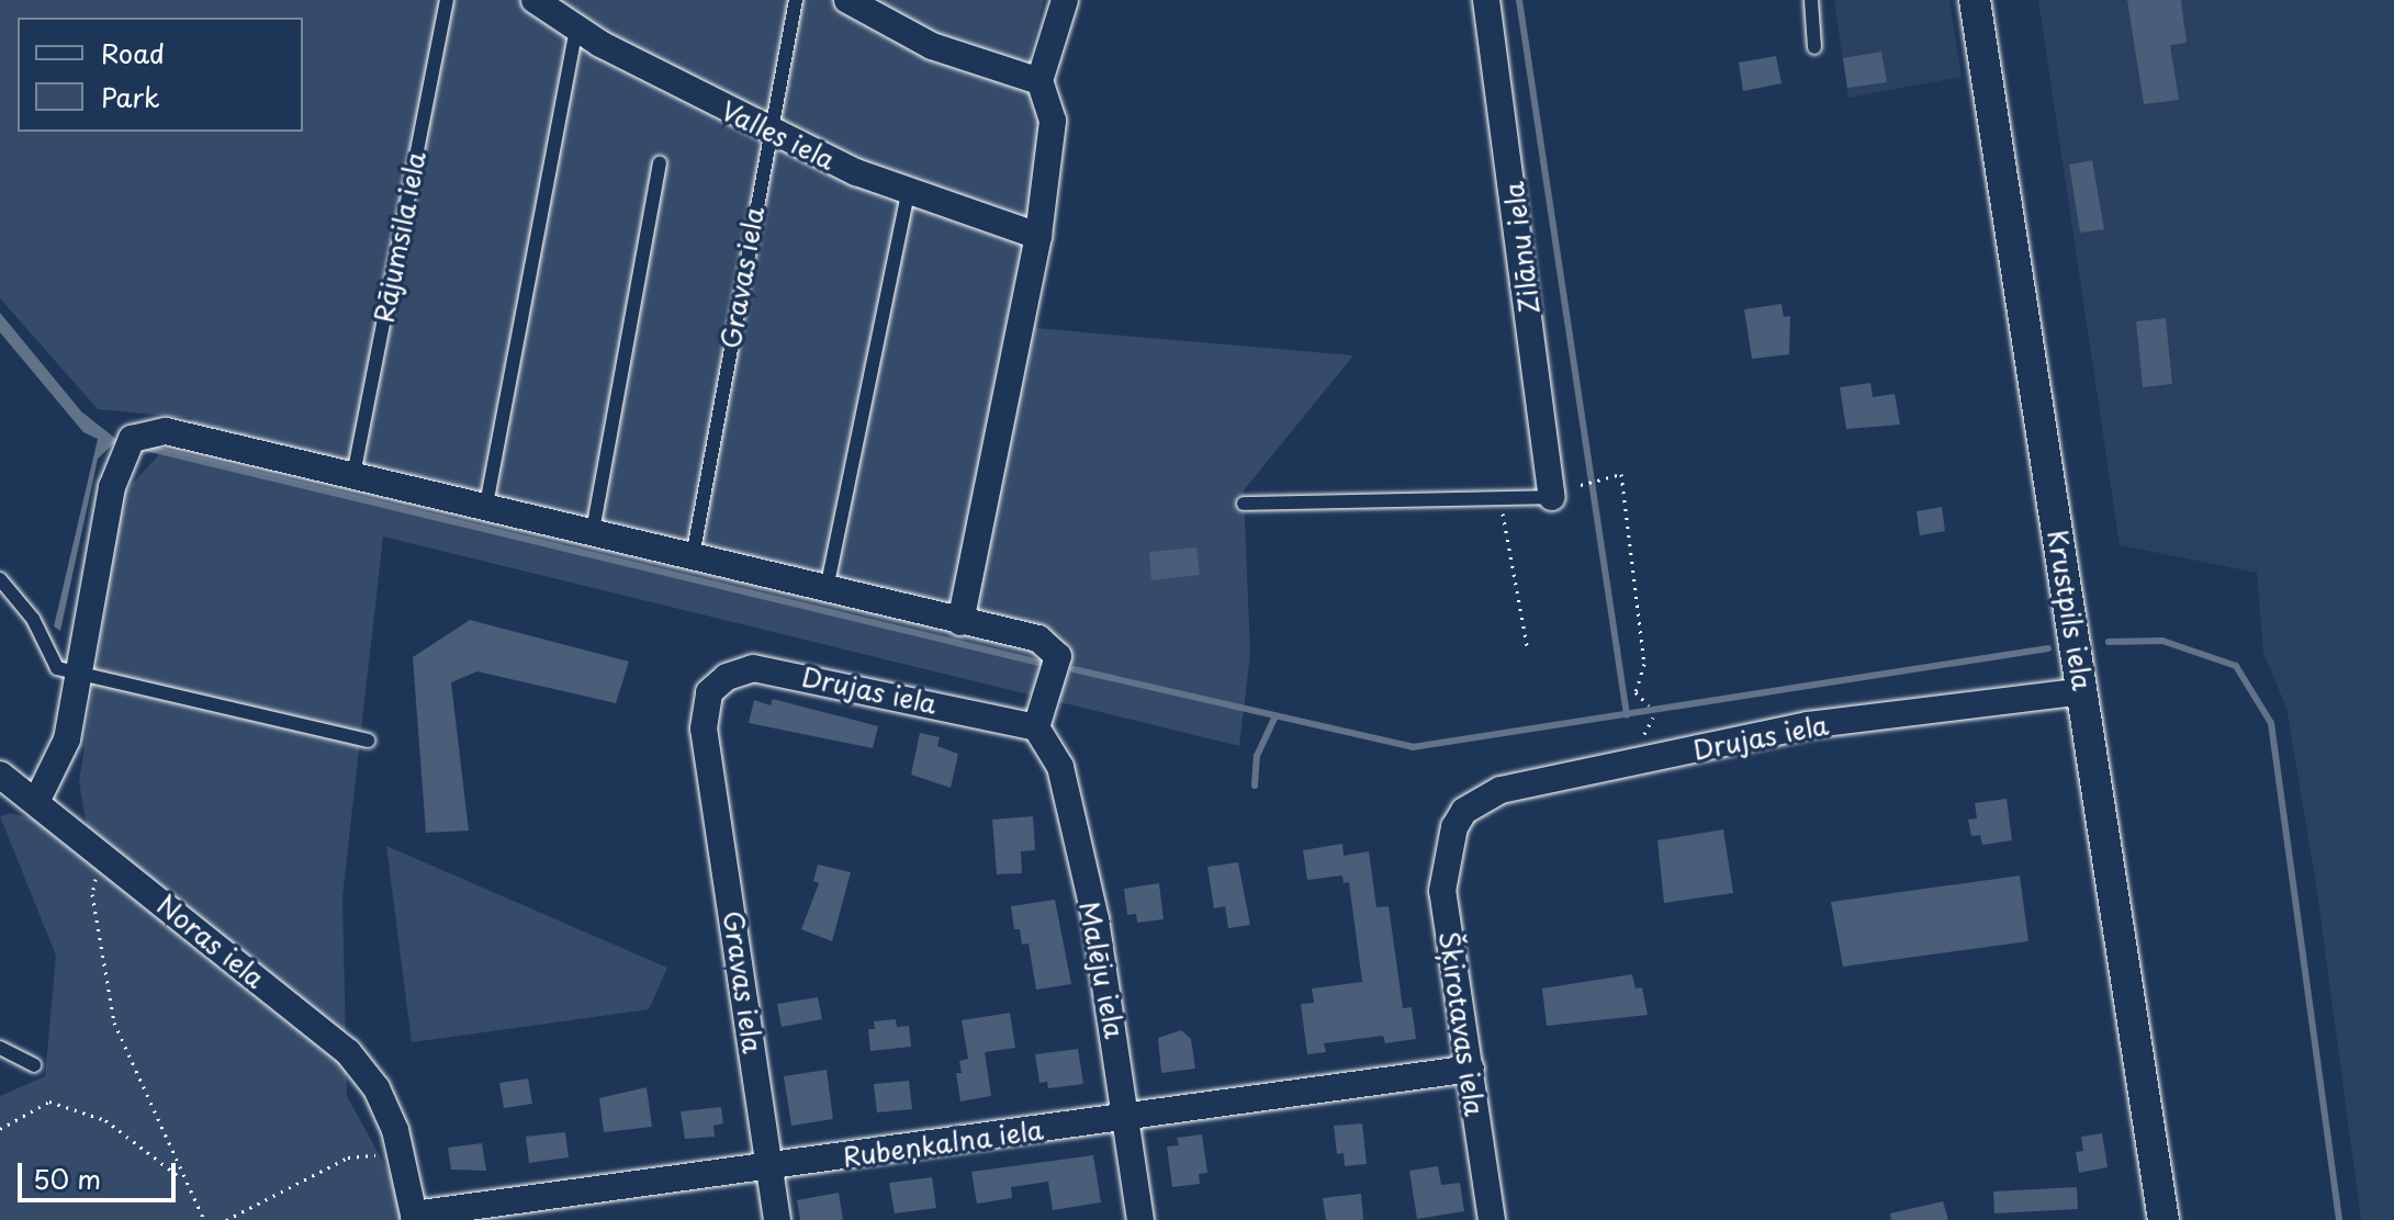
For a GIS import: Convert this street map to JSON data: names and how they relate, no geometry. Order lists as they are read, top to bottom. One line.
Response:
{"streets":{"street":["Valles iela","Zilānu iela","Gravas iela","Krustpils iela","Drujas iela","Noras iela","Malēju iela","Šķirotavas iela","Rubeņkalna iela"],"lane":["Rājumsila iela"]},"crossings":[["Valles iela","Gravas iela"],["Gravas iela","Drujas iela"],["Gravas iela","Rubeņkalna iela"],["Krustpils iela","Drujas iela"],["Drujas iela","Malēju iela"],["Drujas iela","Šķirotavas iela"],["Malēju iela","Rubeņkalna iela"],["Šķirotavas iela","Rubeņkalna iela"]],"legend":["Road","Park"],"scale_bar":"50 m"}
